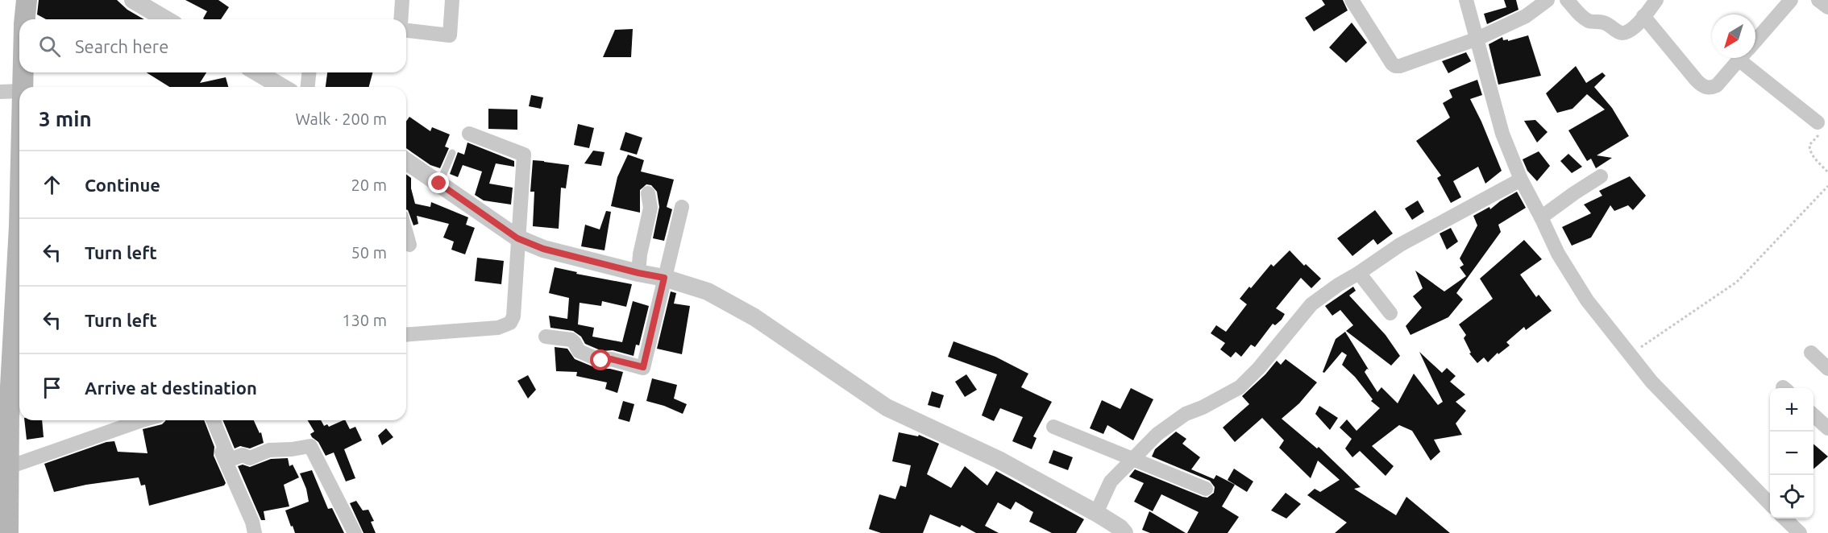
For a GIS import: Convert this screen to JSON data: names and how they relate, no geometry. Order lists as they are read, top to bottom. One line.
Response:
{"north":"bottom left","page":{"search":"Search here","heading":["3 min","Walk · 200 m"],"list":[["Continue","20 m"],["Turn left","50 m"],["Turn left","130 m"],"Arrive at destination"],"map_buttons":["+","−"]}}
